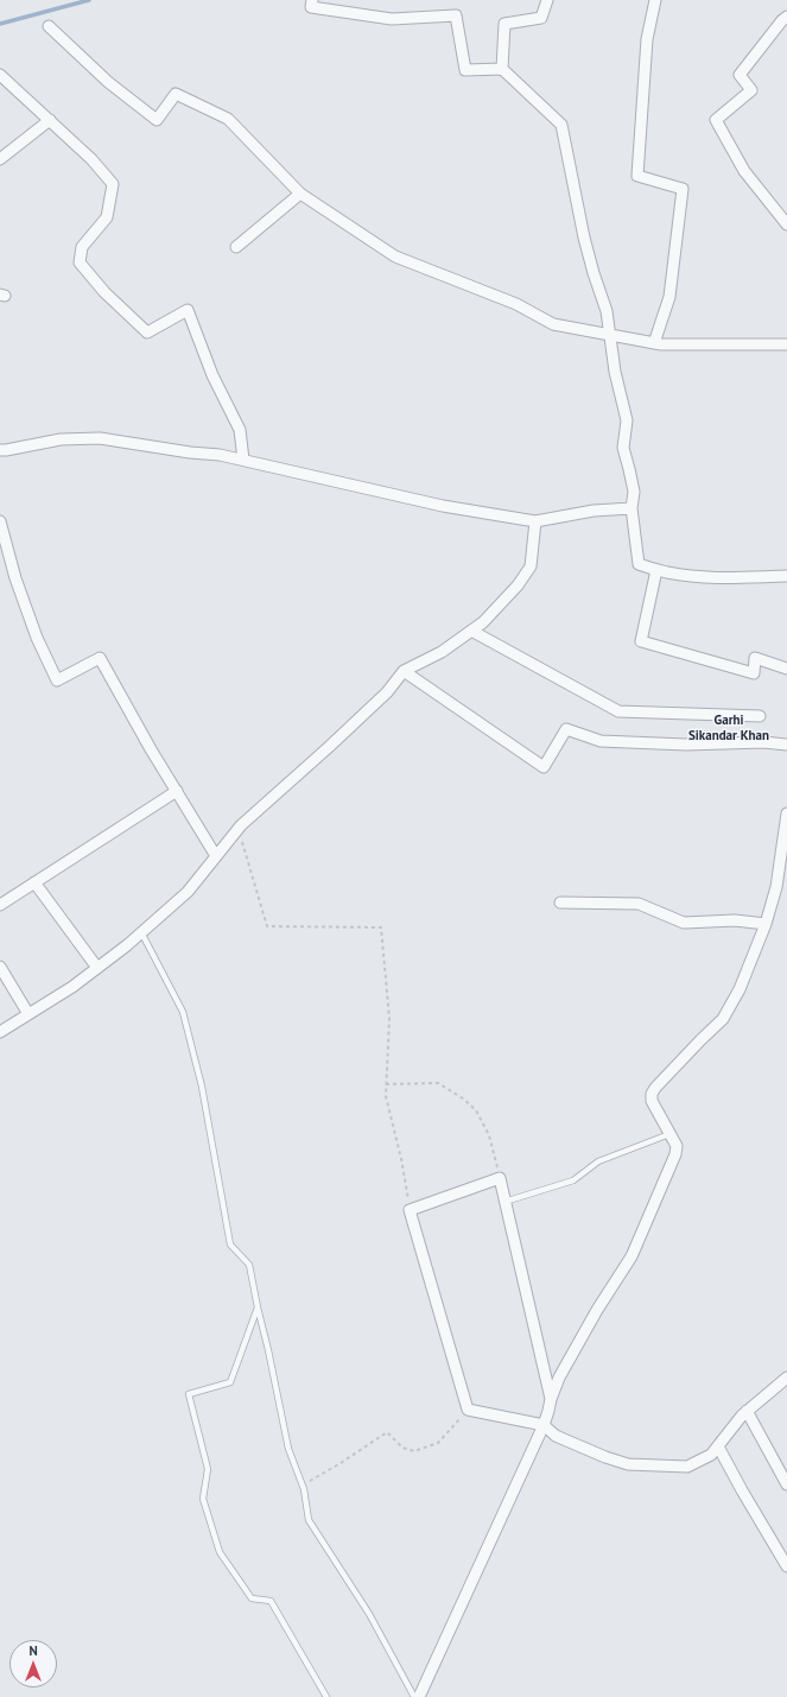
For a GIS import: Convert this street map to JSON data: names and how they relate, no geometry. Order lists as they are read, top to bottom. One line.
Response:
{"districts":["Garhi Sikandar Khan"],"north":"top"}
